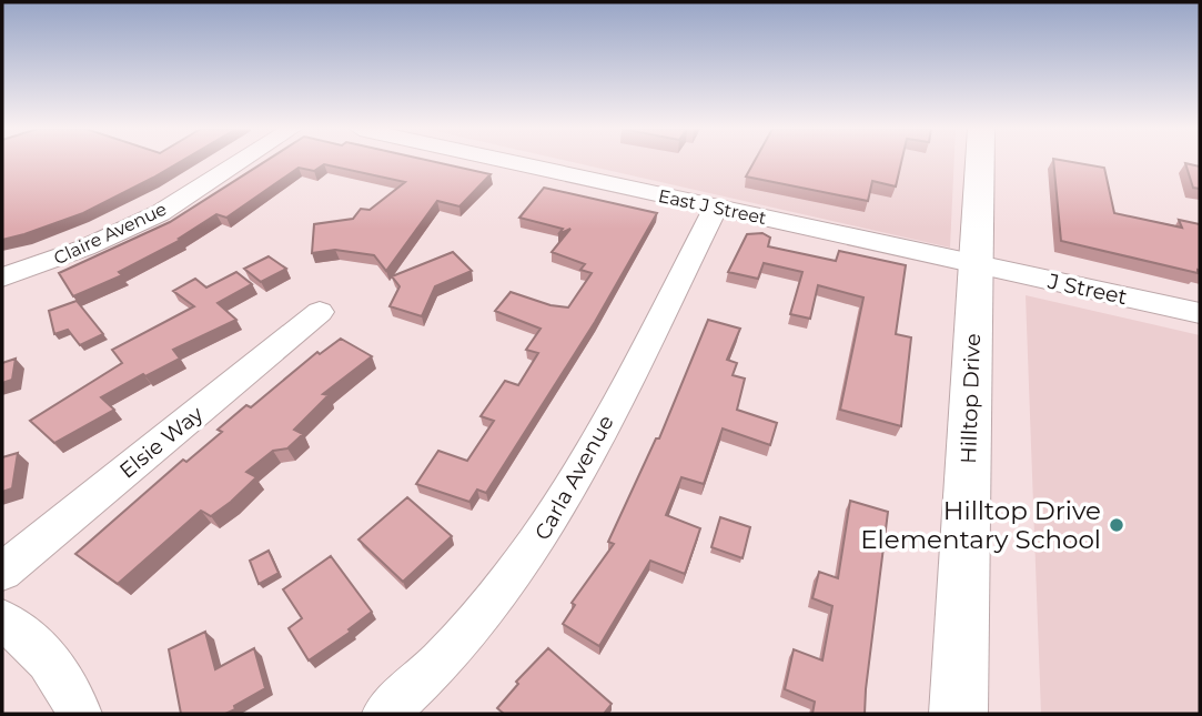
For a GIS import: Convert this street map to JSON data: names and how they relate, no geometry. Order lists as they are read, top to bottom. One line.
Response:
{"streets":{"main road":["Hilltop Drive"],"street":["East J Street","Claire Avenue","J Street","Elsie Way","Carla Avenue"]},"crossings":[["East J Street","J Street"],["East J Street","Hilltop Drive"],["East J Street","Carla Avenue"],["J Street","Hilltop Drive"]],"places":["Hilltop Drive Elementary School"]}
